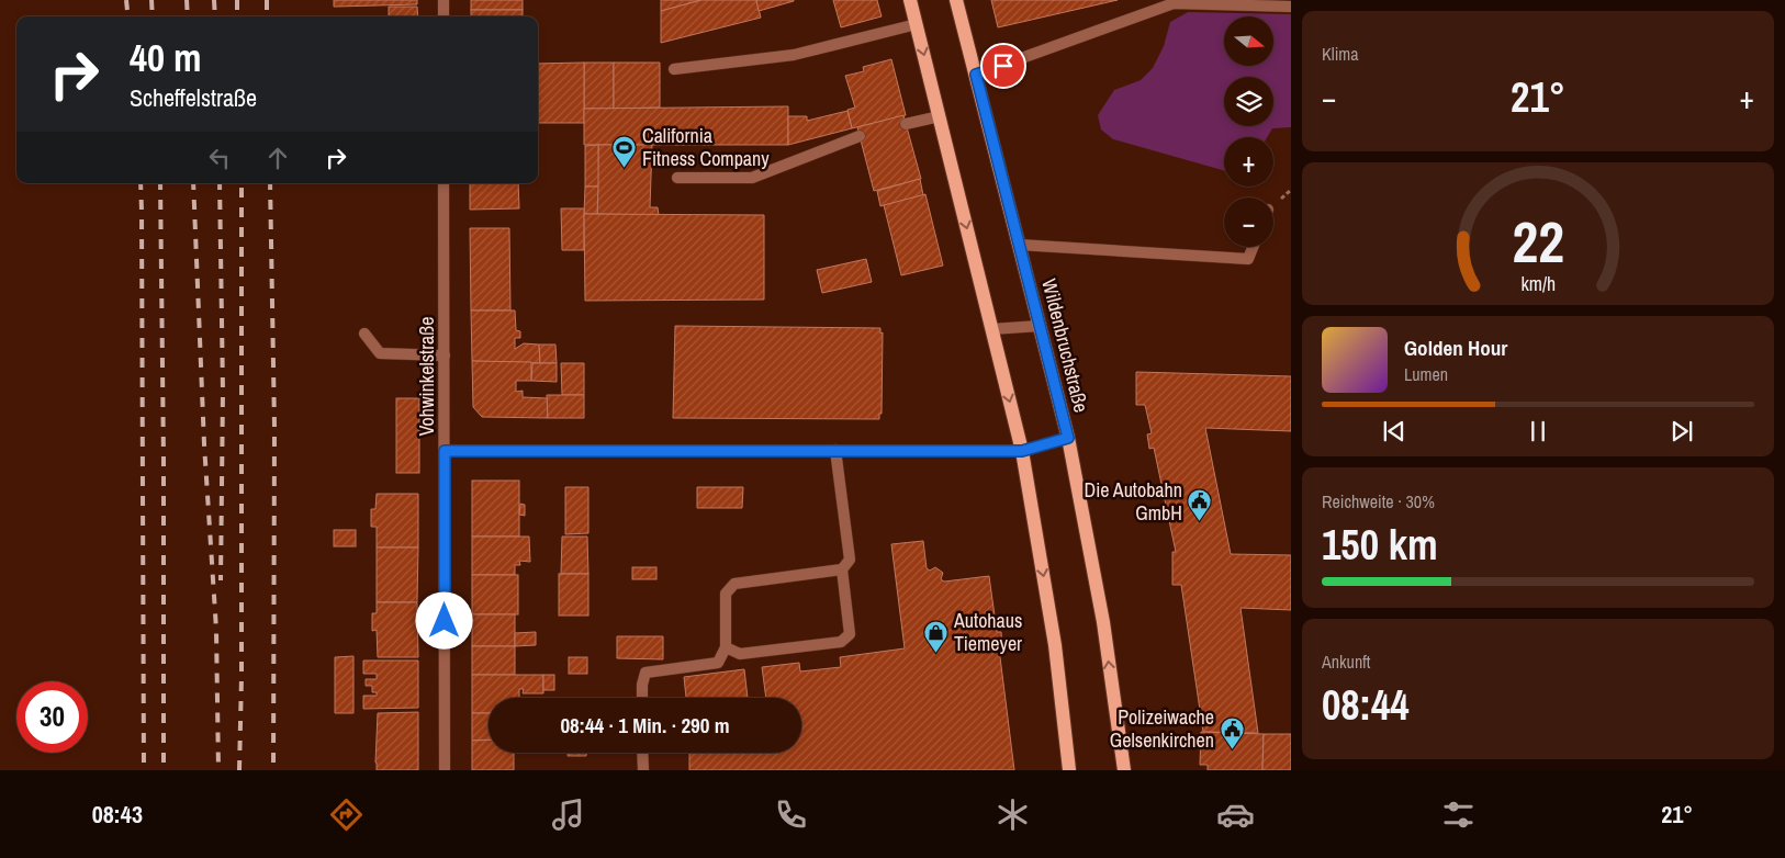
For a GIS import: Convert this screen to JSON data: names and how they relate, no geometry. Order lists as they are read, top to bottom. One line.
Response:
{"streets":{"main road":["Wildenbruchstraße"],"street":["Vohwinkelstraße"]},"places":{"sports":["California Fitness Company"],"public building":["Die Autobahn GmbH","Polizeiwache Gelsenkirchen"],"shop":["Autohaus Tiemeyer"]},"north":"right","page":{"tile":["Klima",["Reichweite · 30%","150 km"],["Ankunft","08:44"]],"map_buttons":["+","−"],"turn":["40 m","Scheffelstraße"],"heat":["−","21°","+"],"song":["Golden Hour","Lumen"],"limit":"30","trip":"08:44 · 1 Min. · 290 m","tabs":["08:43","21°"],"gauge":["22","km/h"]}}
